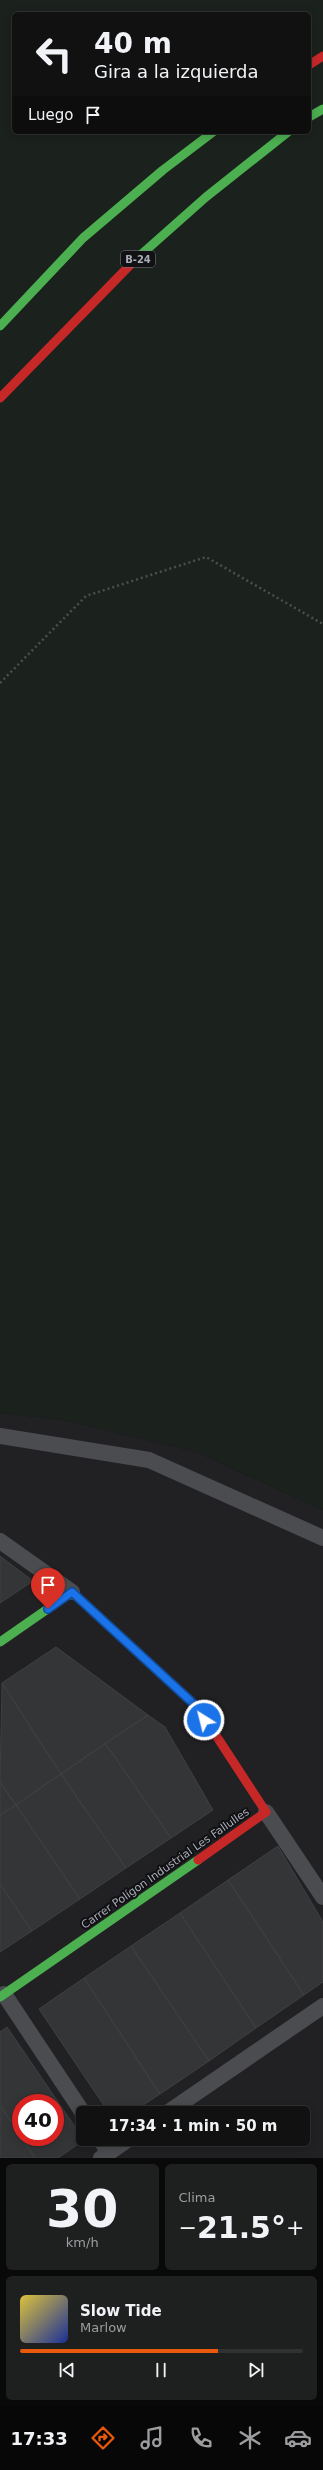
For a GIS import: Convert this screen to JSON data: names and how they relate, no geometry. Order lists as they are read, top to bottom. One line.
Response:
{"streets":{"main road":["B-24","Carrer Polígon Industrial Les Fallulles"]},"page":{"turn":["40 m","Gira a la izquierda"],"then":"Luego","limit":"40","trip":"17:34 · 1 min · 50 m","tile":[["30","km/h"],"Clima"],"heat":["−","21.5°","+"],"song":["Slow Tide","Marlow"],"tabs":"17:33"}}
